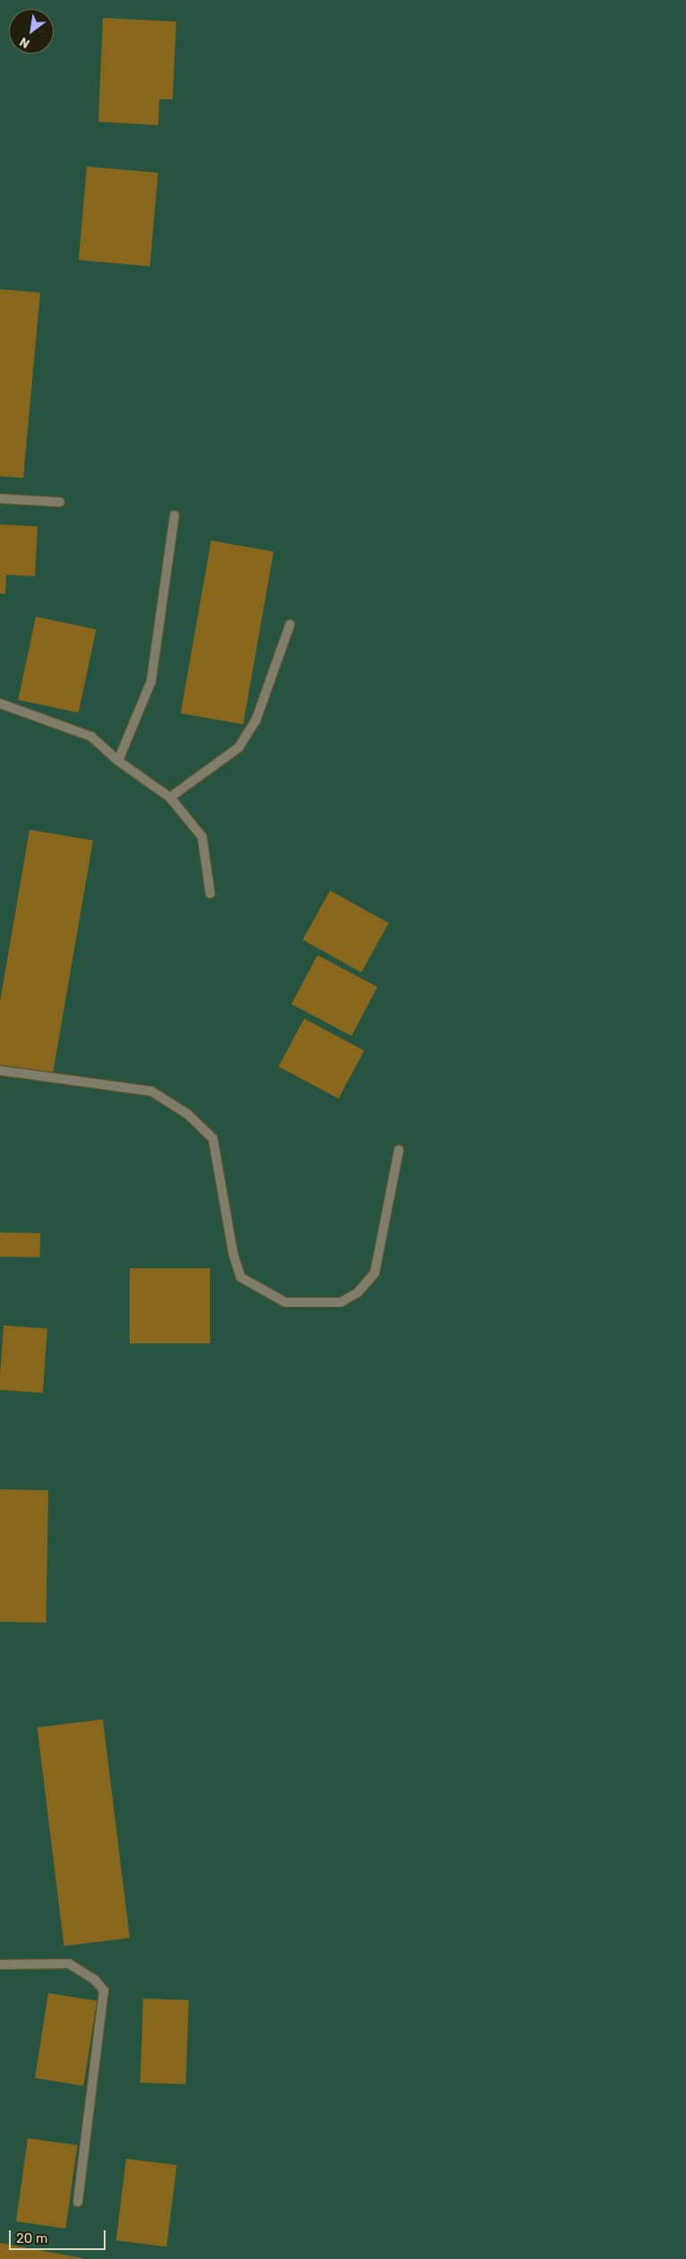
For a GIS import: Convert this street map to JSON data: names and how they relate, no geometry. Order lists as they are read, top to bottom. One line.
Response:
{"scale_bar":"20 m","north":"bottom left"}
